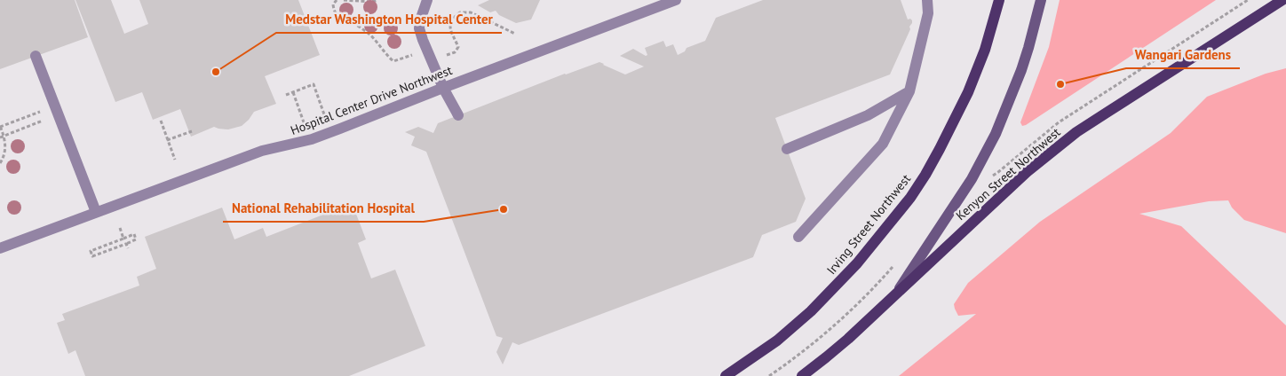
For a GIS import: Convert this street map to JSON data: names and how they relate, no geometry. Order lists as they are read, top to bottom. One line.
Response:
{"streets":{"main road":["Kenyon Street Northwest","Irving Street Northwest"],"lane":["Hospital Center Drive Northwest"]},"places":["Medstar Washington Hospital Center","Wangari Gardens","National Rehabilitation Hospital"]}
